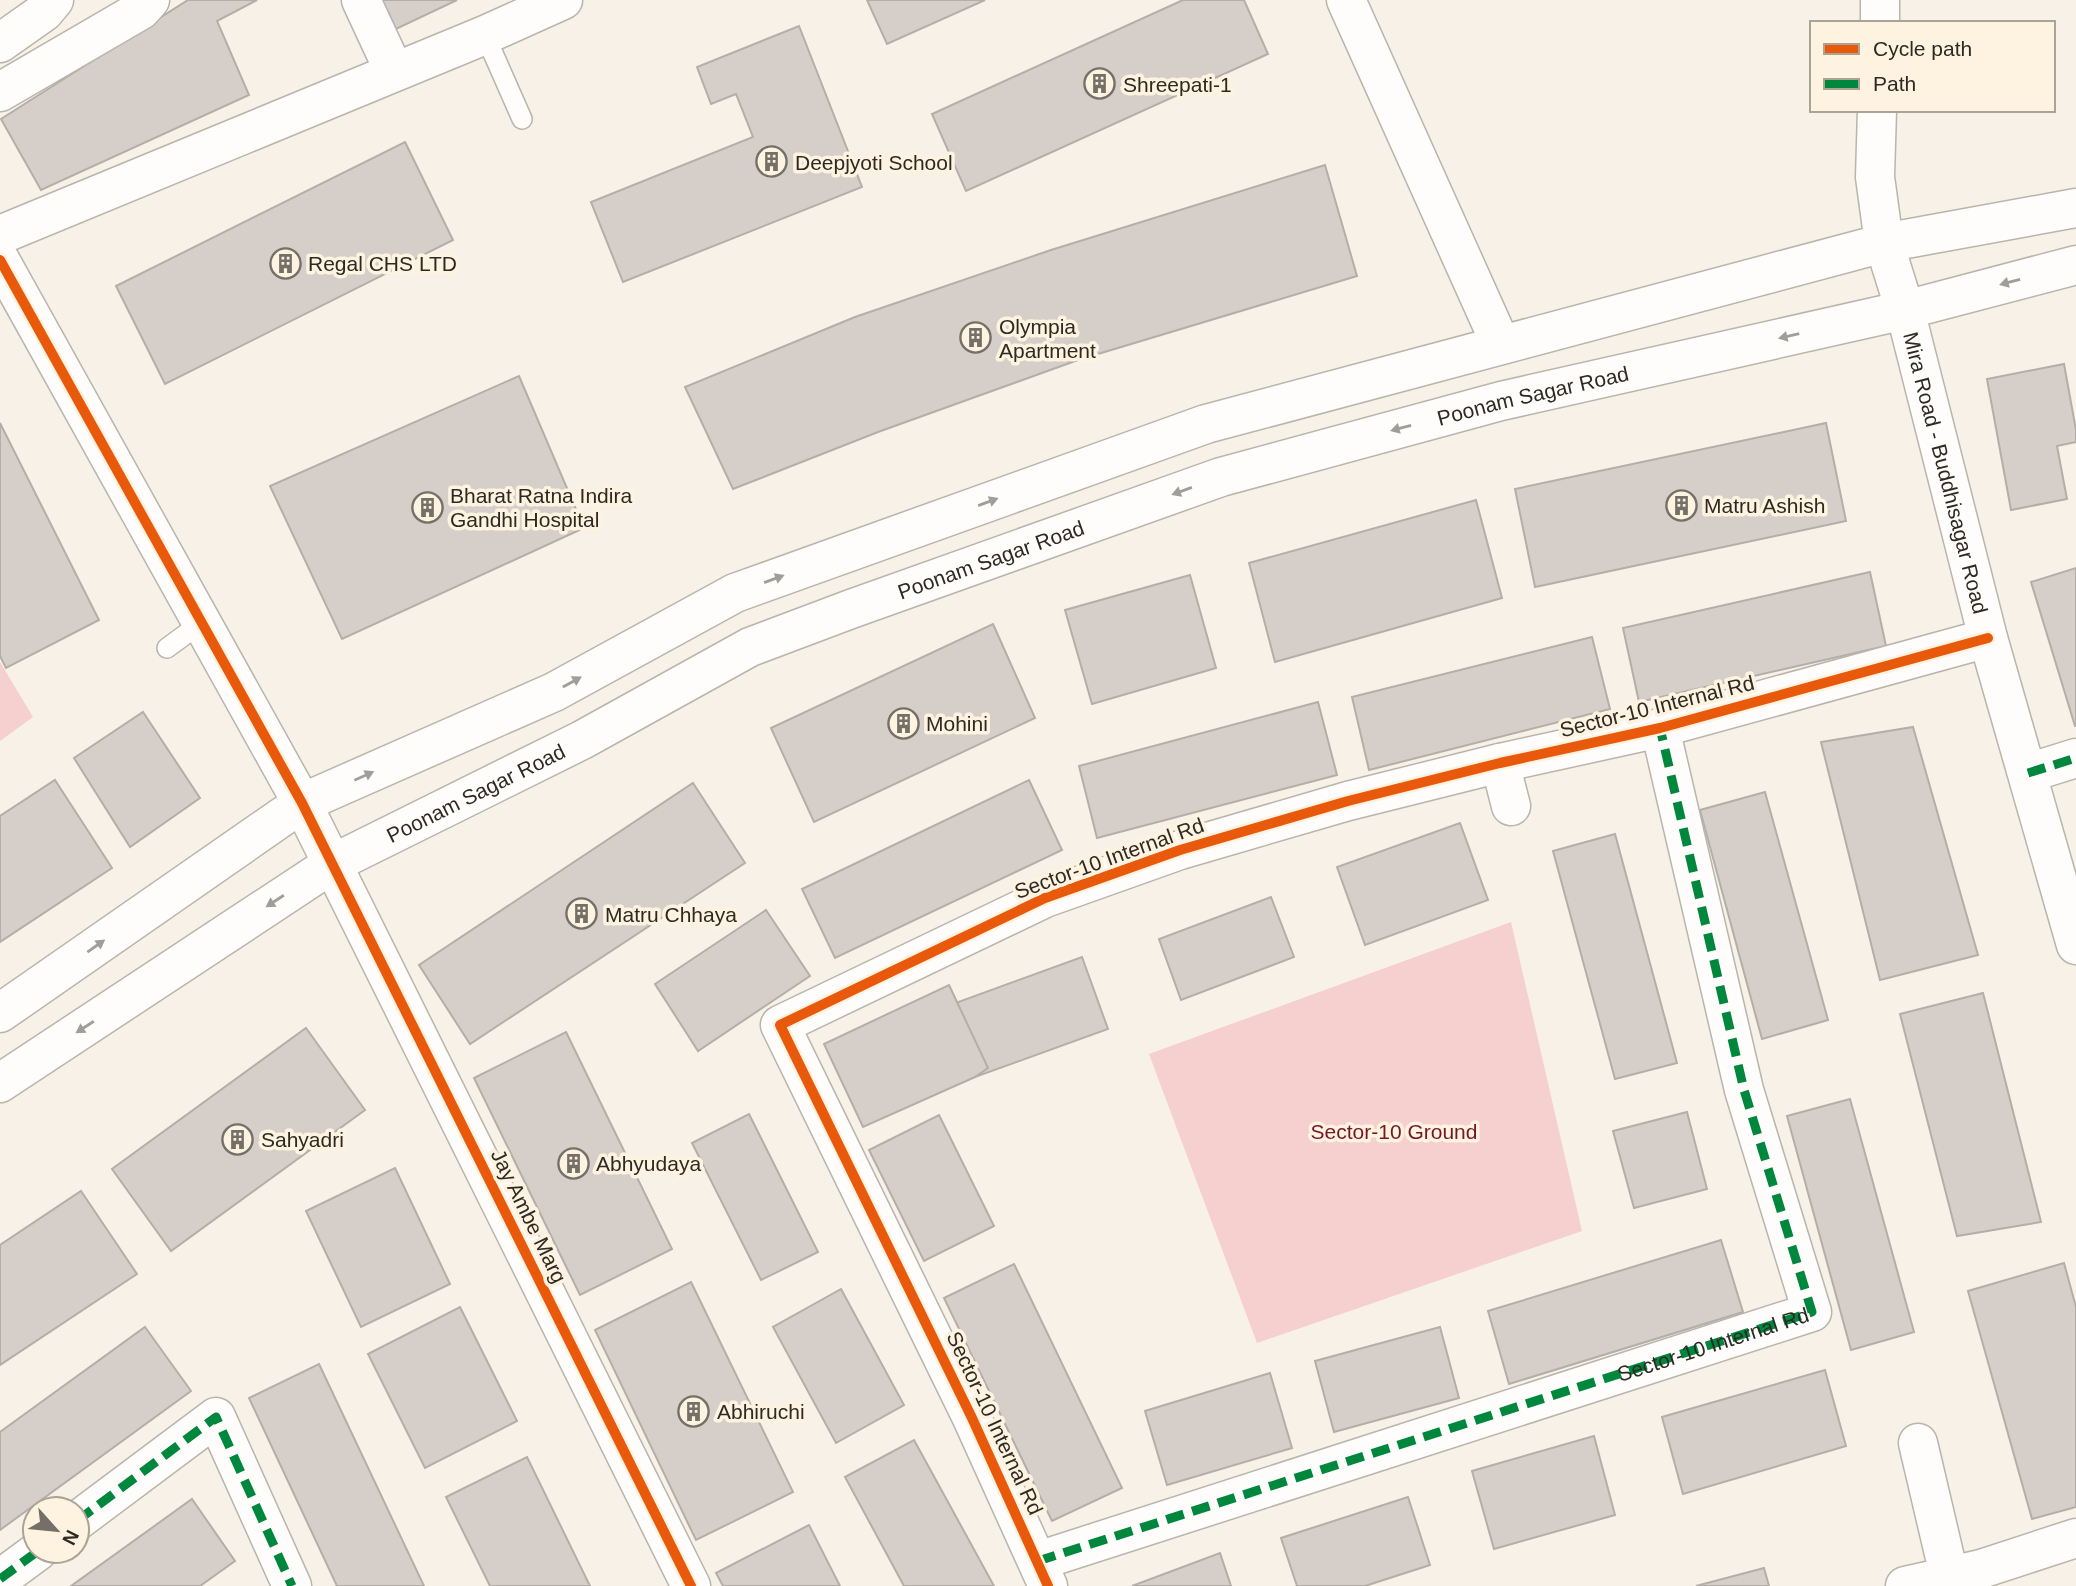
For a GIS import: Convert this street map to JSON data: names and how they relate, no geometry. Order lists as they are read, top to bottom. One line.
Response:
{"streets":{"street":["Poonam Sagar Road","Mira Road - Buddhisagar Road","Sector-10 Internal Rd","Jay Ambe Marg"]},"crossings":[["Poonam Sagar Road","Mira Road - Buddhisagar Road"],["Poonam Sagar Road","Jay Ambe Marg"],["Mira Road - Buddhisagar Road","Sector-10 Internal Rd"]],"parks":["Sector-10 Ground"],"places":{"building":["Shreepati-1","Deepjyoti School","Regal CHS LTD","Olympia Apartment","Matru Ashish","Bharat Ratna Indira Gandhi Hospital","Mohini","Matru Chhaya","Sahyadri","Abhyudaya","Abhiruchi"]},"legend":["Cycle path","Path"],"north":"bottom right"}
